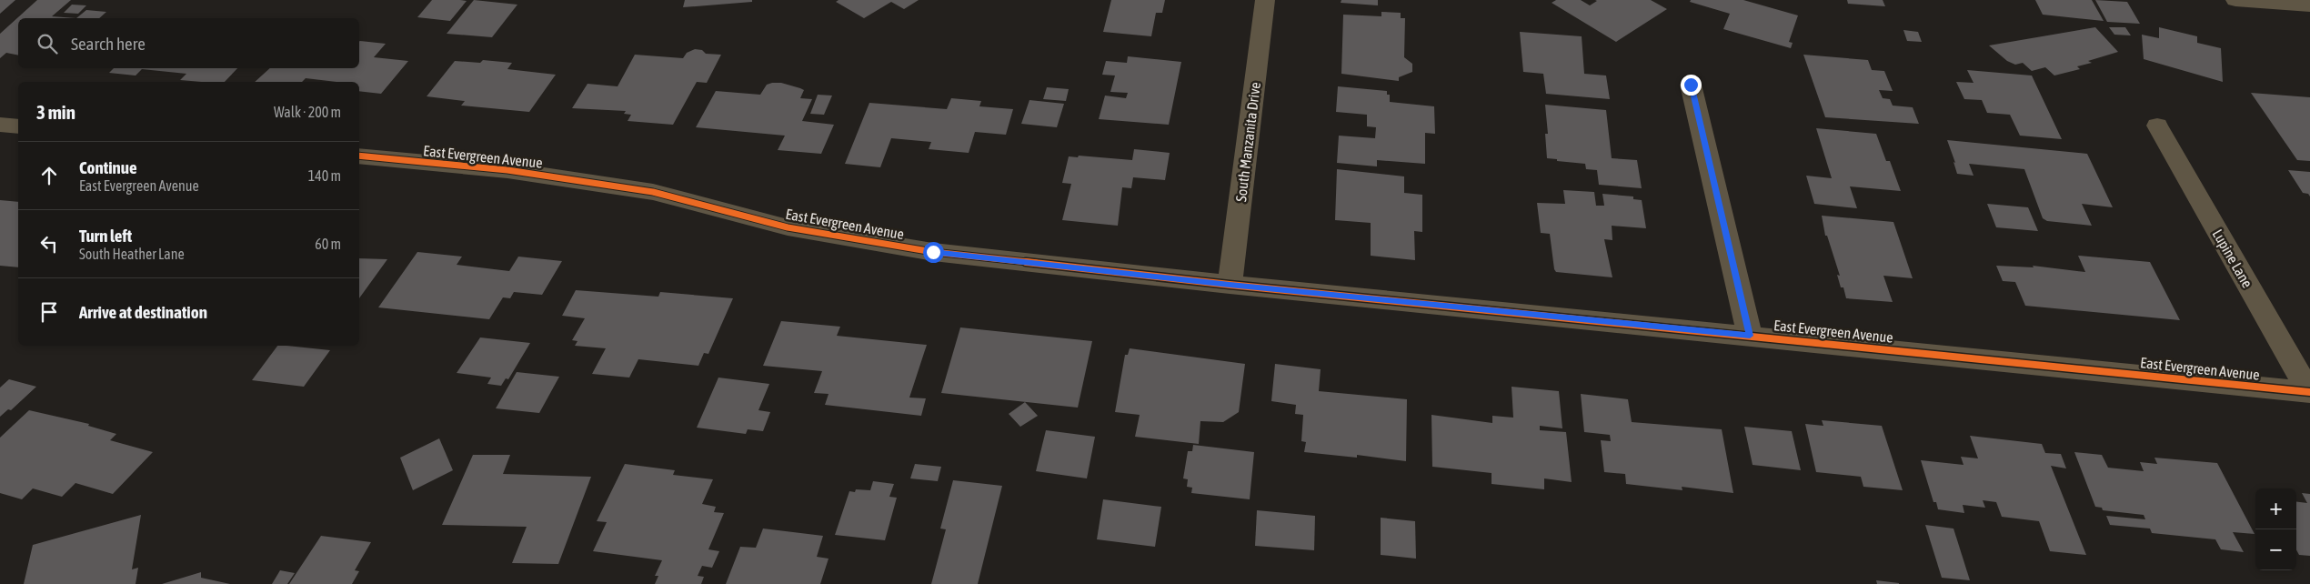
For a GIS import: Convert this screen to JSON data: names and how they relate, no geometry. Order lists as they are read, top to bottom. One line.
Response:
{"streets":{"street":["South Manzanita Drive","East Evergreen Avenue","Lupine Lane"]},"crossings":[["South Manzanita Drive","East Evergreen Avenue"],["East Evergreen Avenue","Lupine Lane"]],"page":{"search":"Search here","heading":["3 min","Walk · 200 m"],"list":[["Continue","East Evergreen Avenue","140 m"],["Turn left","South Heather Lane","60 m"],"Arrive at destination"],"map_buttons":["+","−"]}}
